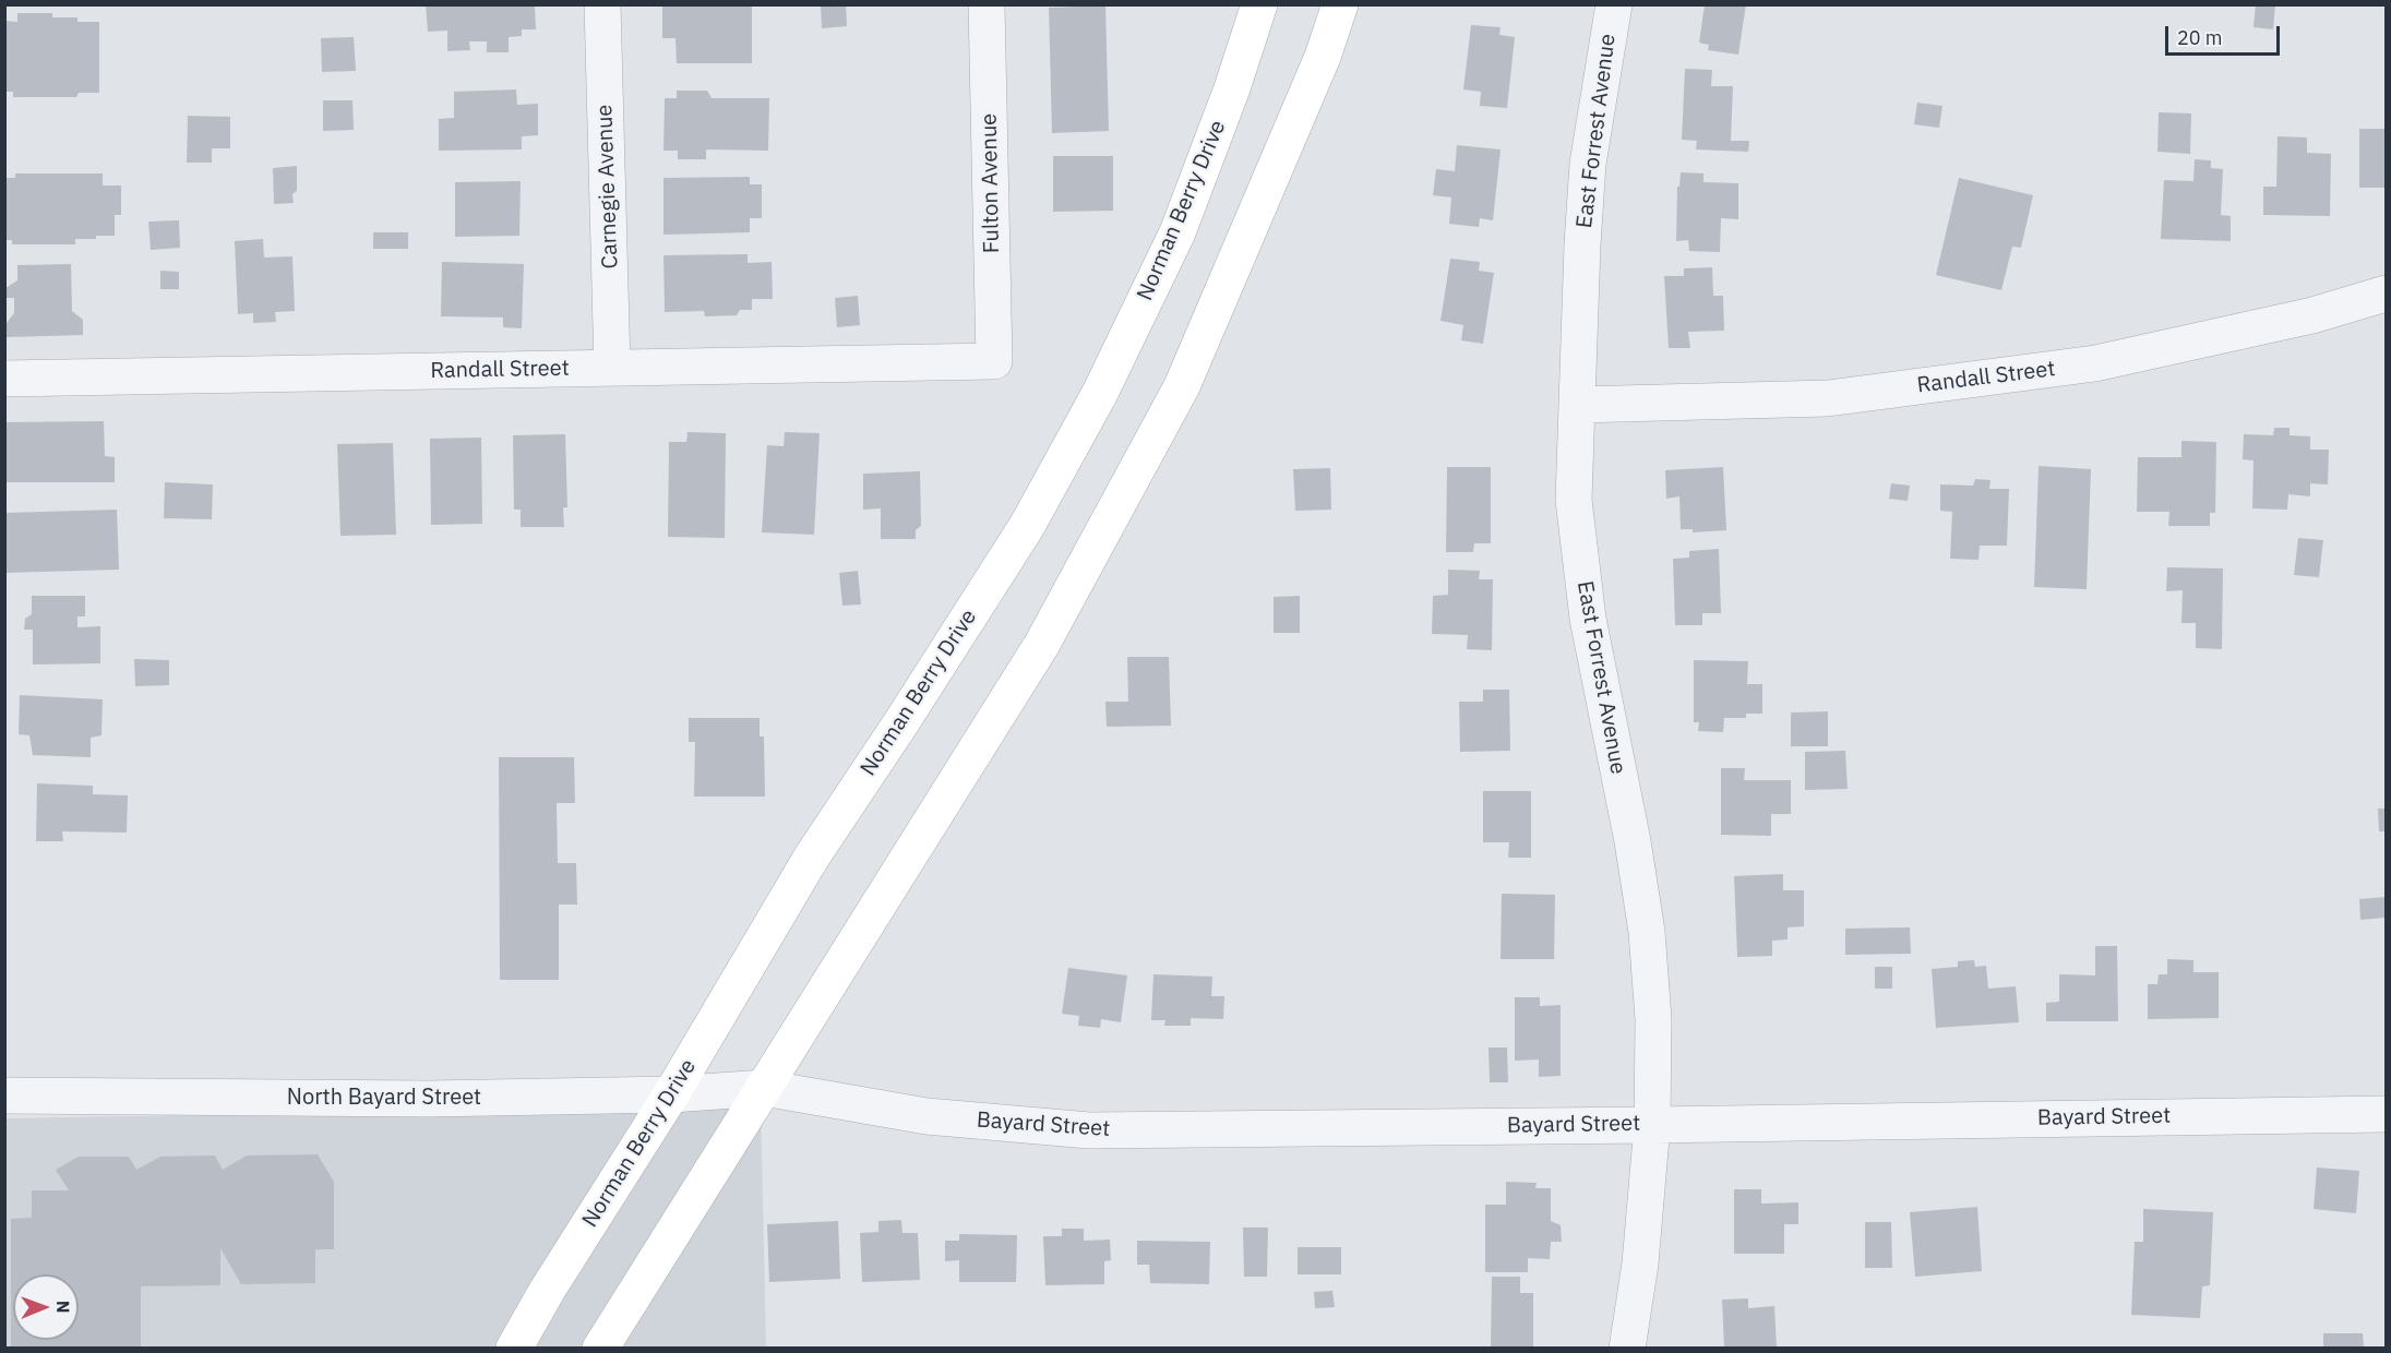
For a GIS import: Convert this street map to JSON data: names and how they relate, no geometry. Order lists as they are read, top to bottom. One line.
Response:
{"streets":{"main road":["Norman Berry Drive"],"street":["East Forrest Avenue","Fulton Avenue","Carnegie Avenue","Randall Street","North Bayard Street","Bayard Street"]},"crossings":[["East Forrest Avenue","Randall Street"],["East Forrest Avenue","Bayard Street"],["Fulton Avenue","Randall Street"],["Carnegie Avenue","Randall Street"],["Norman Berry Drive","North Bayard Street"],["North Bayard Street","Bayard Street"]],"scale_bar":"20 m","north":"right"}
